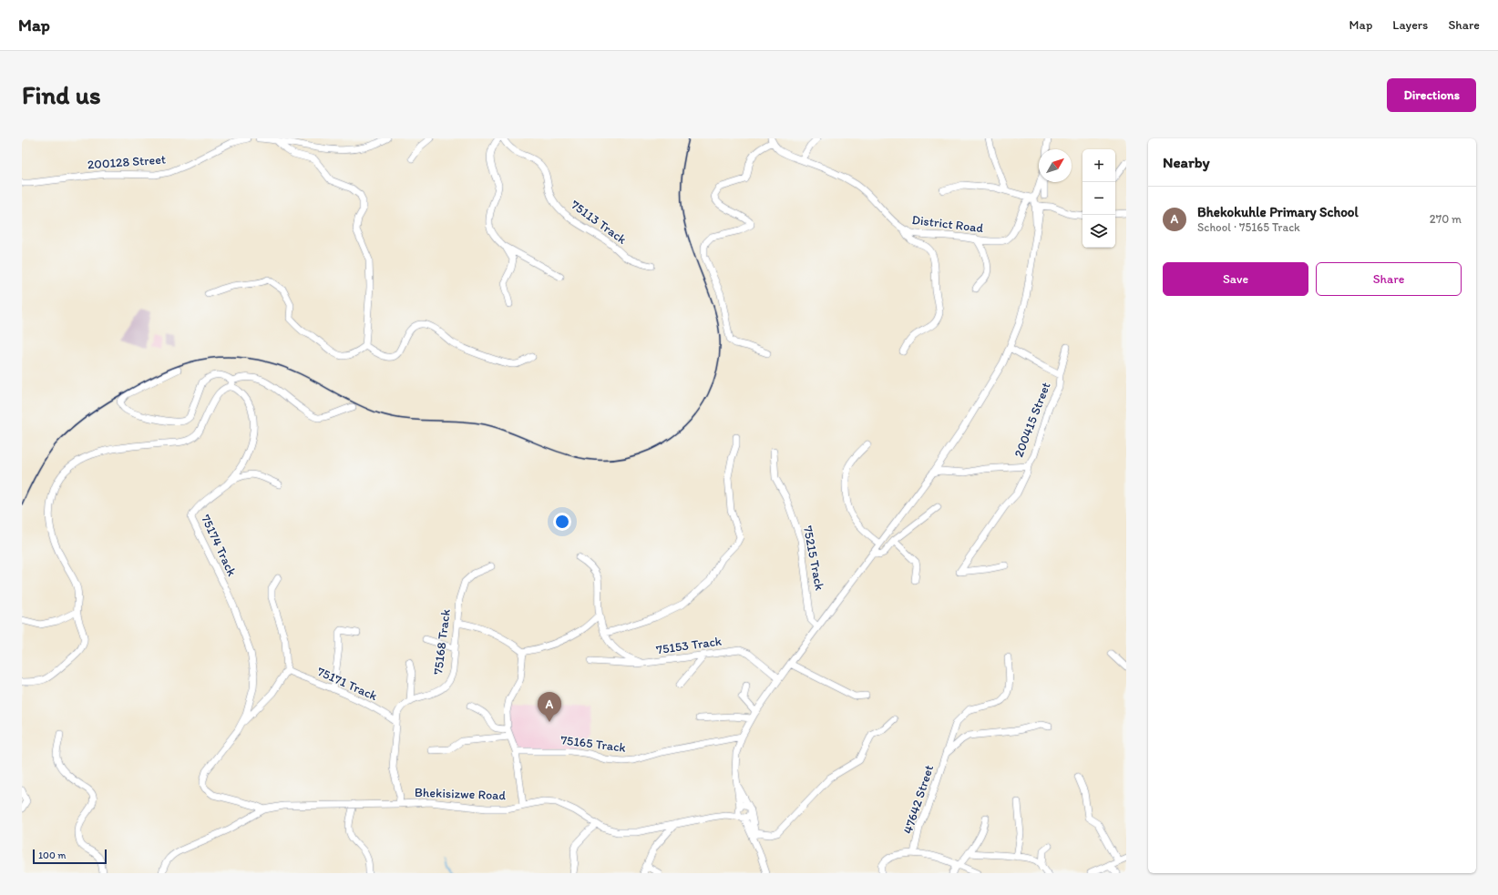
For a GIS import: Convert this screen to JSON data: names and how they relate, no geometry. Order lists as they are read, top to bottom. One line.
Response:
{"streets":{"street":["200128 Street","75113 Track","District Road","200415 Street","75174 Track","75215 Track","75168 Track","75153 Track","75171 Track","75165 Track","Bhekisizwe Road","47642 Street"]},"crossings":[["75174 Track","Bhekisizwe Road"],["75168 Track","75171 Track"],["75168 Track","Bhekisizwe Road"]],"scale_bar":"100 m","north":"top right","page":{"header":"Map","nav":["Map","Layers","Share"],"buttons":["Directions",["Save","Share"]],"title":"Find us","heading":"Nearby","map_buttons":["+","−"],"list":[{"mark":"A","name":"Bhekokuhle Primary School","note":"School · 75165 Track","value":"270 m"}],"pins":"A","scale":"100 m"}}
